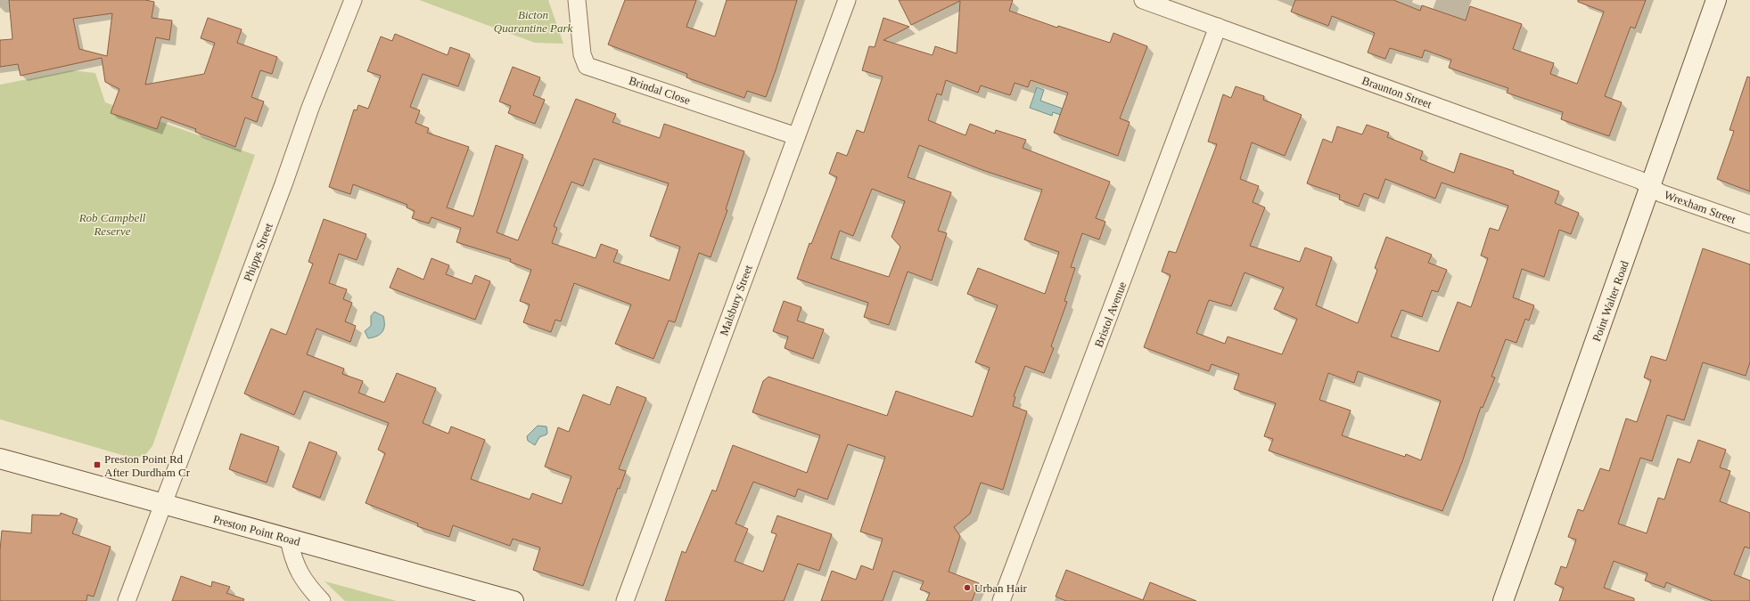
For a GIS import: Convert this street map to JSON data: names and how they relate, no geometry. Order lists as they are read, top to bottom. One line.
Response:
{"streets":{"street":["Brindal Close","Braunton Street","Wrexham Street","Phipps Street","Malsbury Street","Point Walter Road","Bristol Avenue","Preston Point Road"]},"crossings":[["Brindal Close","Malsbury Street"],["Braunton Street","Wrexham Street"],["Braunton Street","Point Walter Road"],["Braunton Street","Bristol Avenue"],["Wrexham Street","Point Walter Road"],["Phipps Street","Preston Point Road"]],"parks":["Bicton Quarantine Park","Rob Campbell Reserve"],"places":{"transit":["Preston Point Rd After Durdham Cr"],"other":["Urban Hair"]}}
